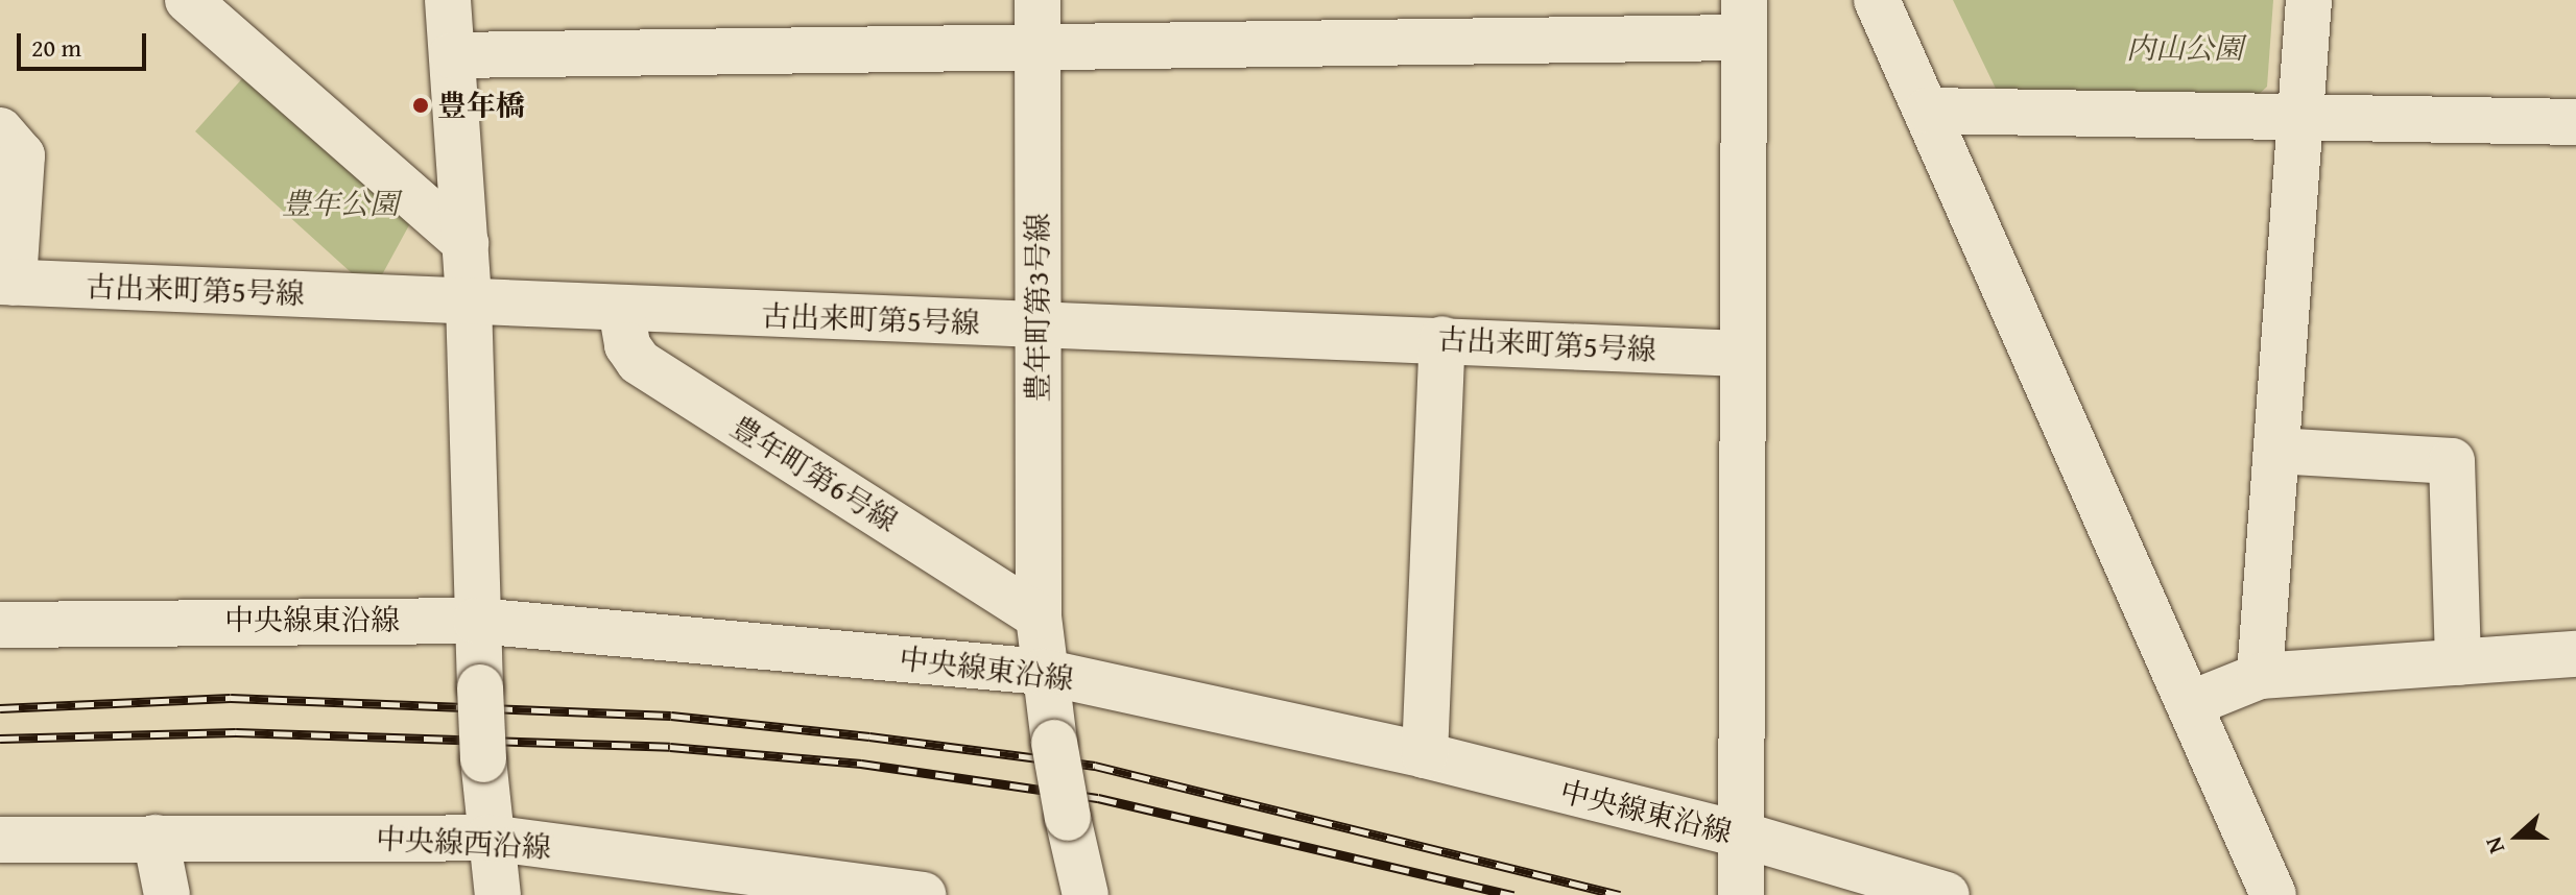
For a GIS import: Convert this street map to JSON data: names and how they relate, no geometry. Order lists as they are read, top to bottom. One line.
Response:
{"streets":{"street":["古出来町第5号線","豊年町第3号線","豊年町第6号線","中央線東沿線","中央線西沿線"]},"crossings":[["古出来町第5号線","豊年町第3号線"],["古出来町第5号線","豊年町第6号線"],["豊年町第3号線","豊年町第6号線"],["豊年町第3号線","中央線東沿線"]],"parks":["内山公園","豊年公園"],"places":["豊年橋"],"scale_bar":"20 m","north":"left"}
